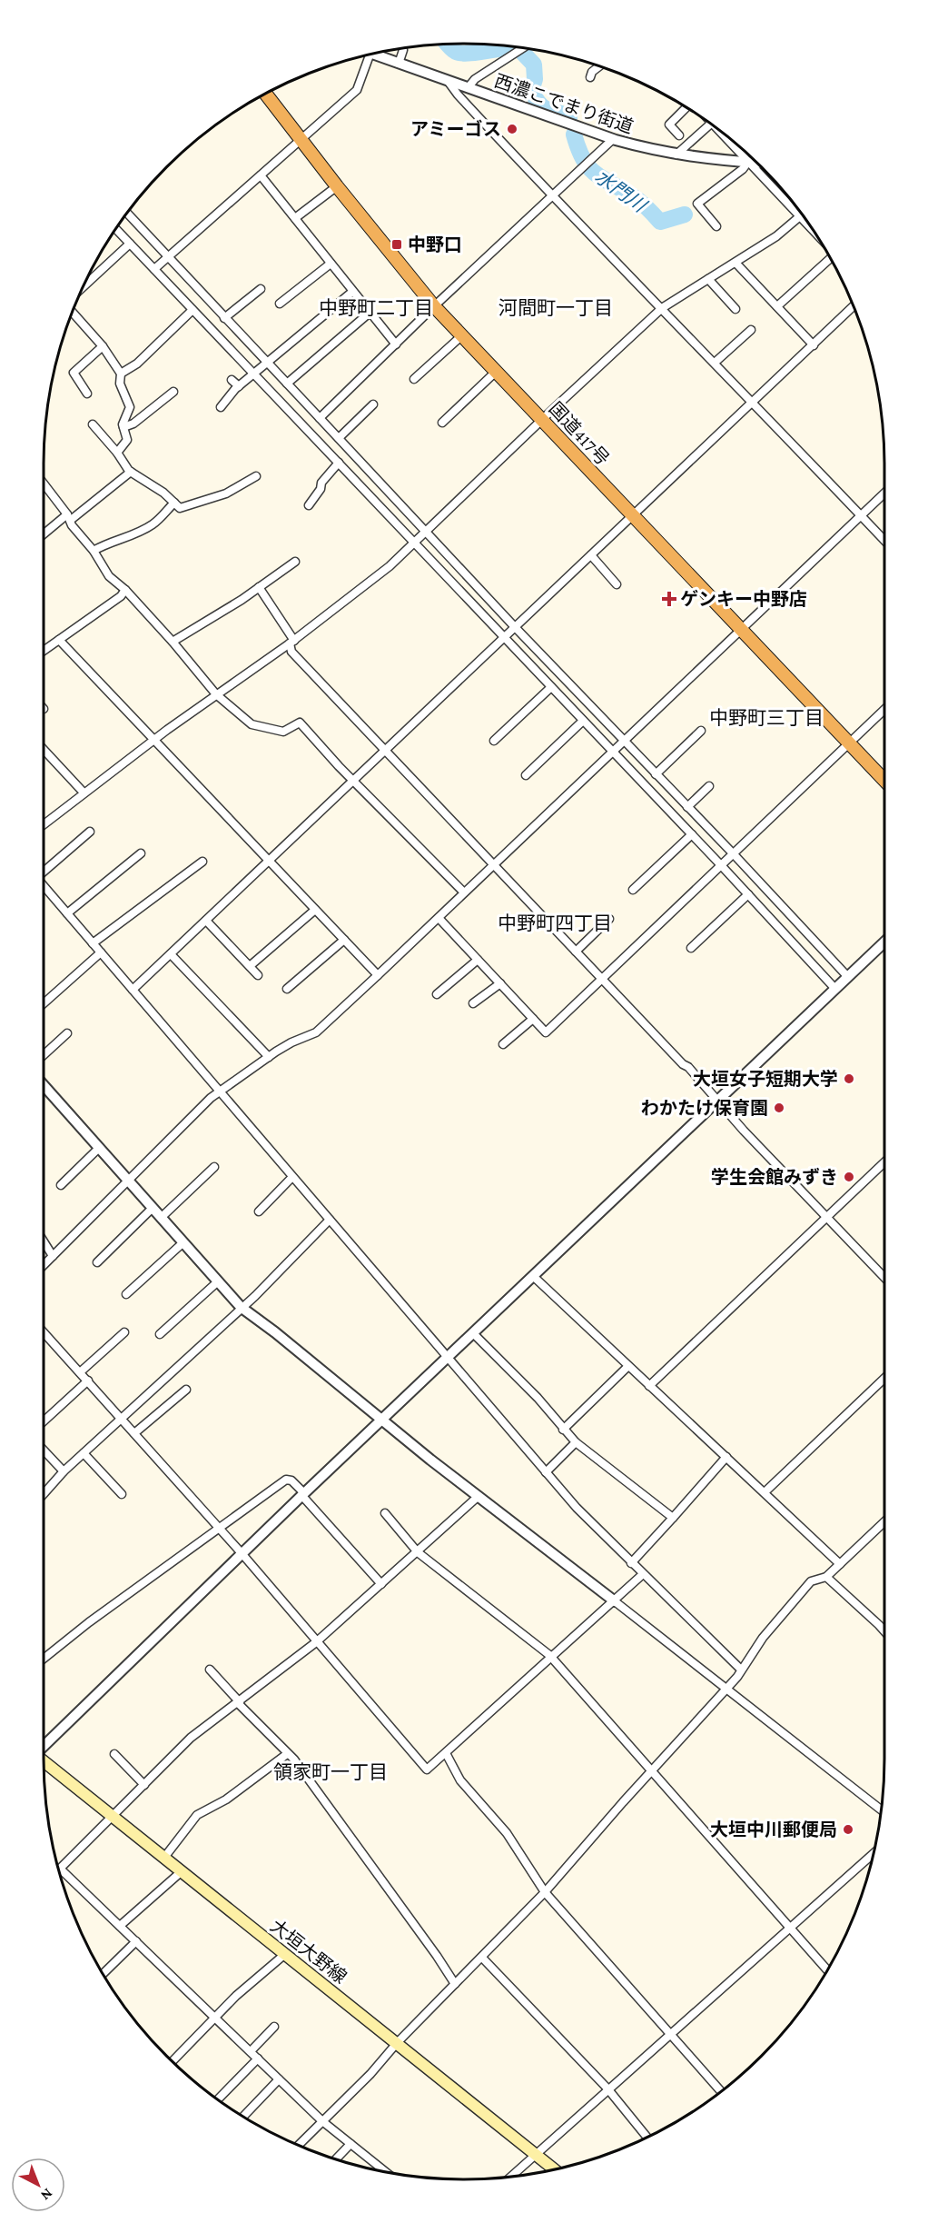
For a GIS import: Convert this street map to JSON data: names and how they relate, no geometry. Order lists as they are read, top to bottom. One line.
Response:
{"streets":{"highway":["国道417号"],"main road":["大垣大野線"],"street":["西濃こでまり街道"]},"districts":["中野町二丁目","河間町一丁目","中野町三丁目","中野町四丁目","領家町一丁目"],"water":["水門川"],"places":{"other":["アミーゴス","大垣女子短期大学","わかたけ保育園","学生会館みずき","大垣中川郵便局"],"transit":["中野口"],"health":["ゲンキー中野店"]},"north":"bottom right"}
